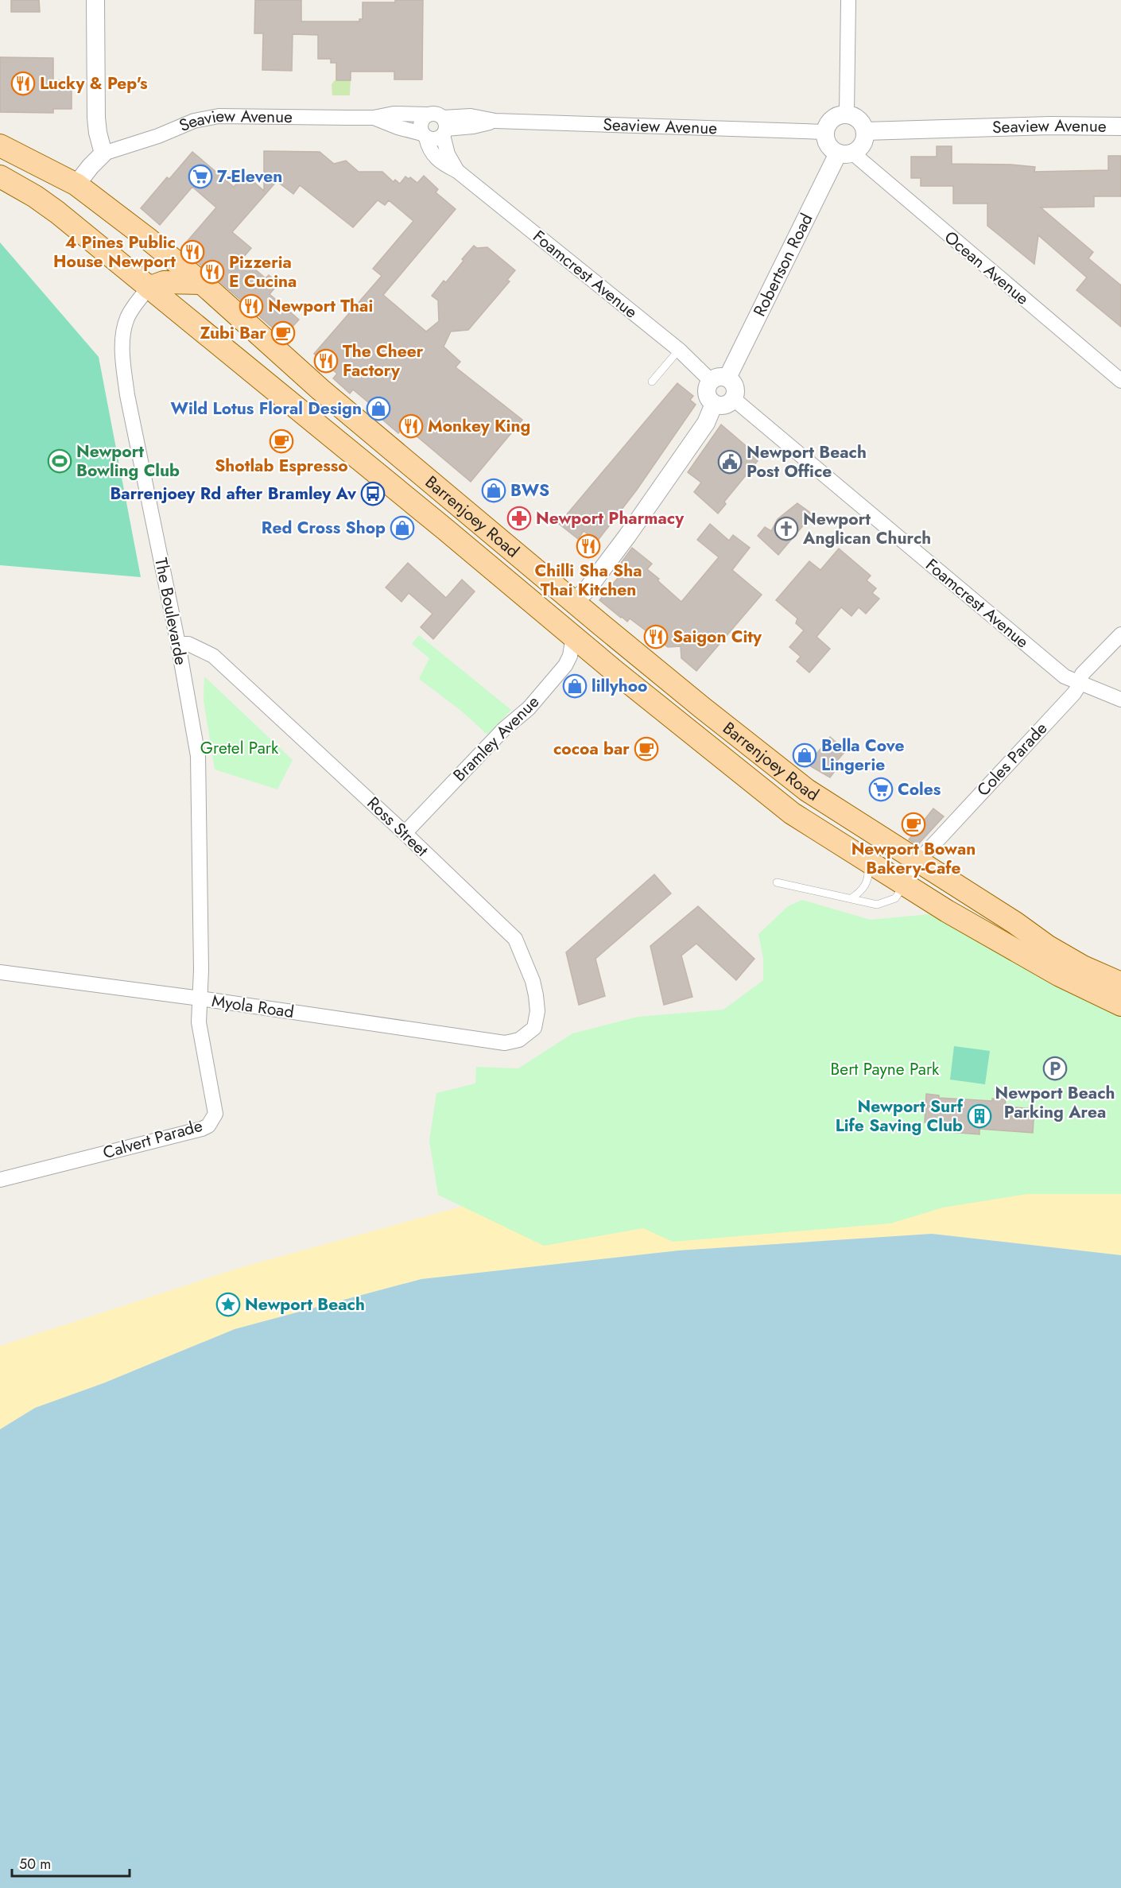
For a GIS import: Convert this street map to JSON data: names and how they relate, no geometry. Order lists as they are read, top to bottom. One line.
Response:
{"streets":{"main road":["Barrenjoey Road"],"street":["Seaview Avenue","Robertson Road","Ocean Avenue","Foamcrest Avenue","The Boulevarde","Bramley Avenue","Coles Parade","Ross Street","Myola Road","Calvert Parade"]},"crossings":[["Seaview Avenue","Robertson Road"],["Seaview Avenue","Ocean Avenue"],["Seaview Avenue","Foamcrest Avenue"],["Robertson Road","Ocean Avenue"],["Robertson Road","Foamcrest Avenue"],["Foamcrest Avenue","Coles Parade"],["Barrenjoey Road","The Boulevarde"],["Barrenjoey Road","Bramley Avenue"],["Barrenjoey Road","Coles Parade"],["The Boulevarde","Ross Street"],["The Boulevarde","Myola Road"],["The Boulevarde","Calvert Parade"],["Bramley Avenue","Ross Street"],["Ross Street","Myola Road"],["Myola Road","Calvert Parade"]],"parks":["Gretel Park","Bert Payne Park"],"places":{"restaurant":["Lucky & Pep's","4 Pines Public House Newport","Pizzeria E Cucina","Newport Thai","The Cheer Factory","Monkey King","Chilli Sha Sha Thai Kitchen","Saigon City"],"supermarket":["7-Eleven","Coles"],"cafe":["Zubi Bar","Shotlab Espresso","cocoa bar","Newport Bowan Bakery-Cafe"],"shop":["Wild Lotus Floral Design","BWS","Red Cross Shop","lillyhoo","Bella Cove Lingerie"],"sports":["Newport Bowling Club"],"public building":["Newport Beach Post Office"],"bus stop":["Barrenjoey Rd after Bramley Av"],"pharmacy":["Newport Pharmacy"],"church":["Newport Anglican Church"],"parking":["Newport Beach Parking Area"],"building":["Newport Surf Life Saving Club"],"place":["Newport Beach"]},"scale_bar":"50 m"}
